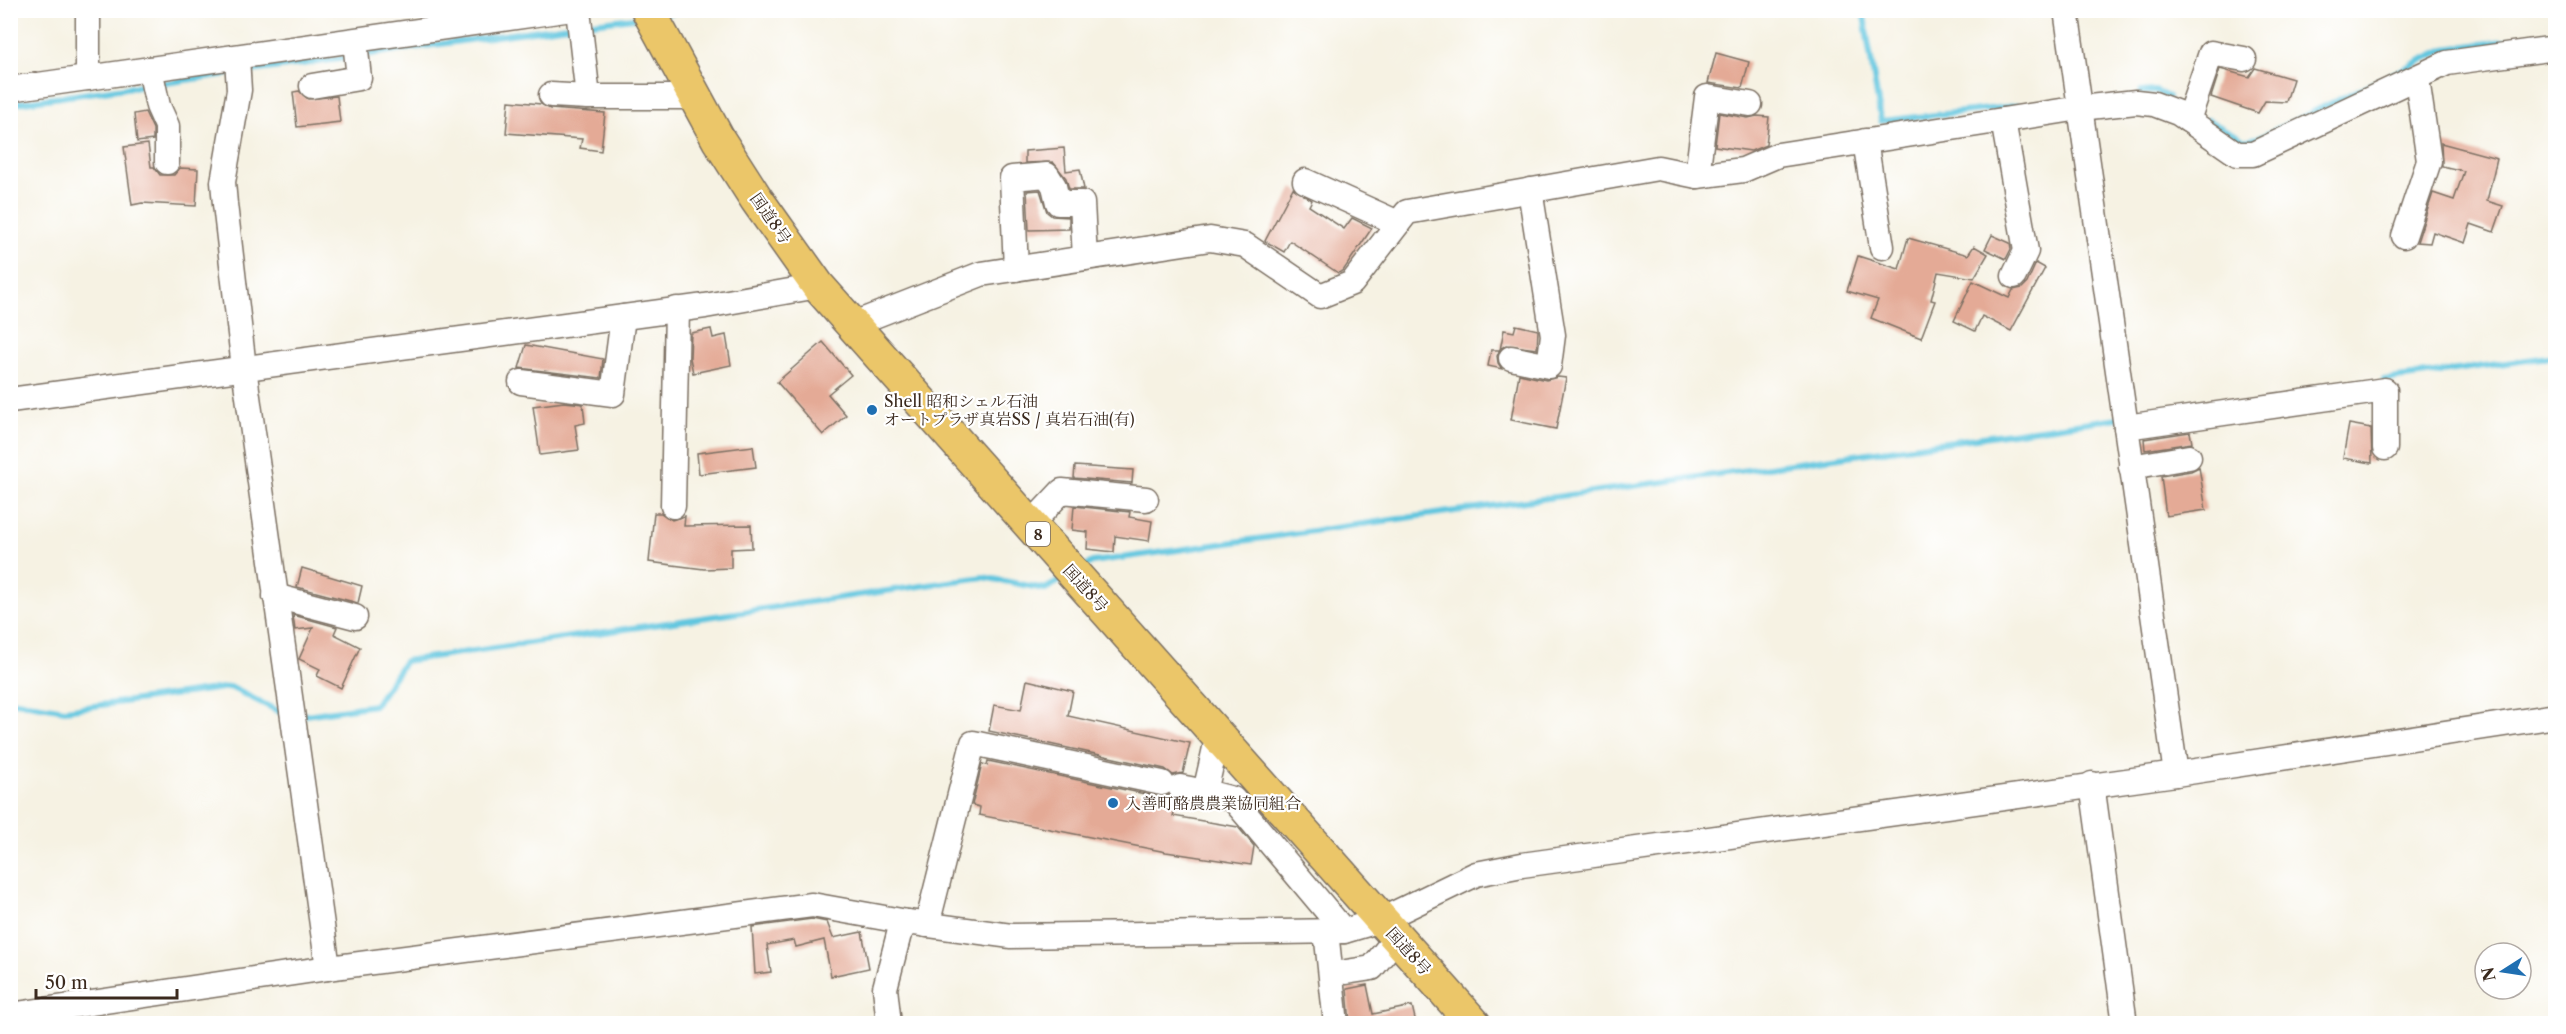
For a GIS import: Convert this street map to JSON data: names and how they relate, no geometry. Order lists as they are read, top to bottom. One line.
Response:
{"streets":{"highway":["国道8号","8"]},"places":["Shell 昭和シェル石油 オートプラザ真岩SS / 真岩石油(有)","入善町酪農農業協同組合"],"scale_bar":"50 m","north":"left"}
